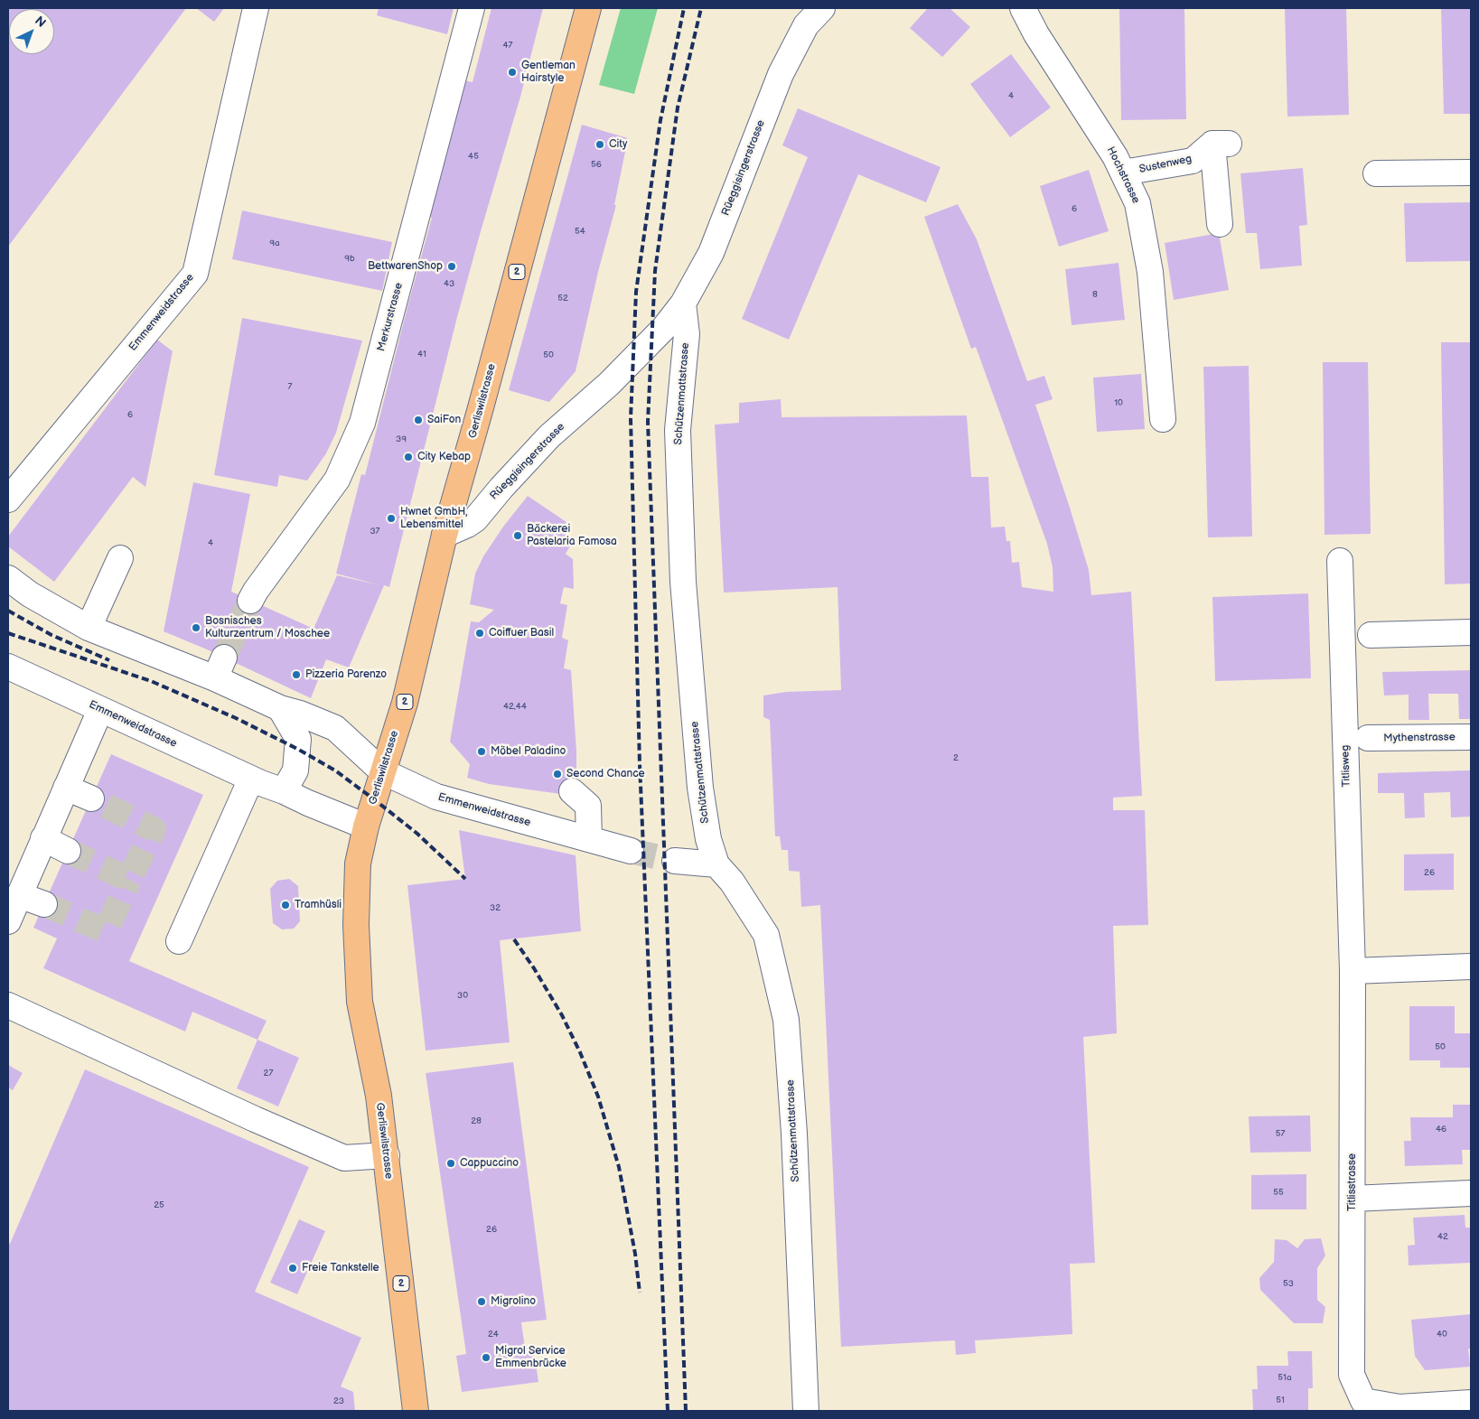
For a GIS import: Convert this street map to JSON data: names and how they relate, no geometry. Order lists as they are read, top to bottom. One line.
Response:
{"streets":{"main road":["2","Gerliswilstrasse"],"street":["Sustenweg","Rüeggisingerstrasse","Hochstrasse","Emmenweidstrasse","Merkurstrasse","Schützenmattstrasse","Mythenstrasse","Titlisweg","Titlisstrasse"]},"crossings":[["Sustenweg","Hochstrasse"],["Rüeggisingerstrasse","Schützenmattstrasse"],["Rüeggisingerstrasse","Gerliswilstrasse"],["Emmenweidstrasse","Gerliswilstrasse"],["Titlisweg","Titlisstrasse"]],"places":["Gentleman Hairstyle","City","BettwarenShop","SaiFon","City Kebap","Hwnet GmbH, Lebensmittel","Bäckerei Pastelaria Famosa","Bosnisches Kulturzentrum / Moschee","Coiffuer Basil","Pizzeria Parenzo","Möbel Paladino","Second Chance","Tramhüsli","Cappuccino","Freie Tankstelle","Migrolino","Migrol Service Emmenbrücke"],"house_numbers":["47","4","45","56","6","54","9a","9b","43","8","52","41","50","7","10","6","39","37","4","42,44","2","26","32","30","50","27","28","46","57","55","25","26","42","53","24","40","51a","51","23"],"north":"top right"}
